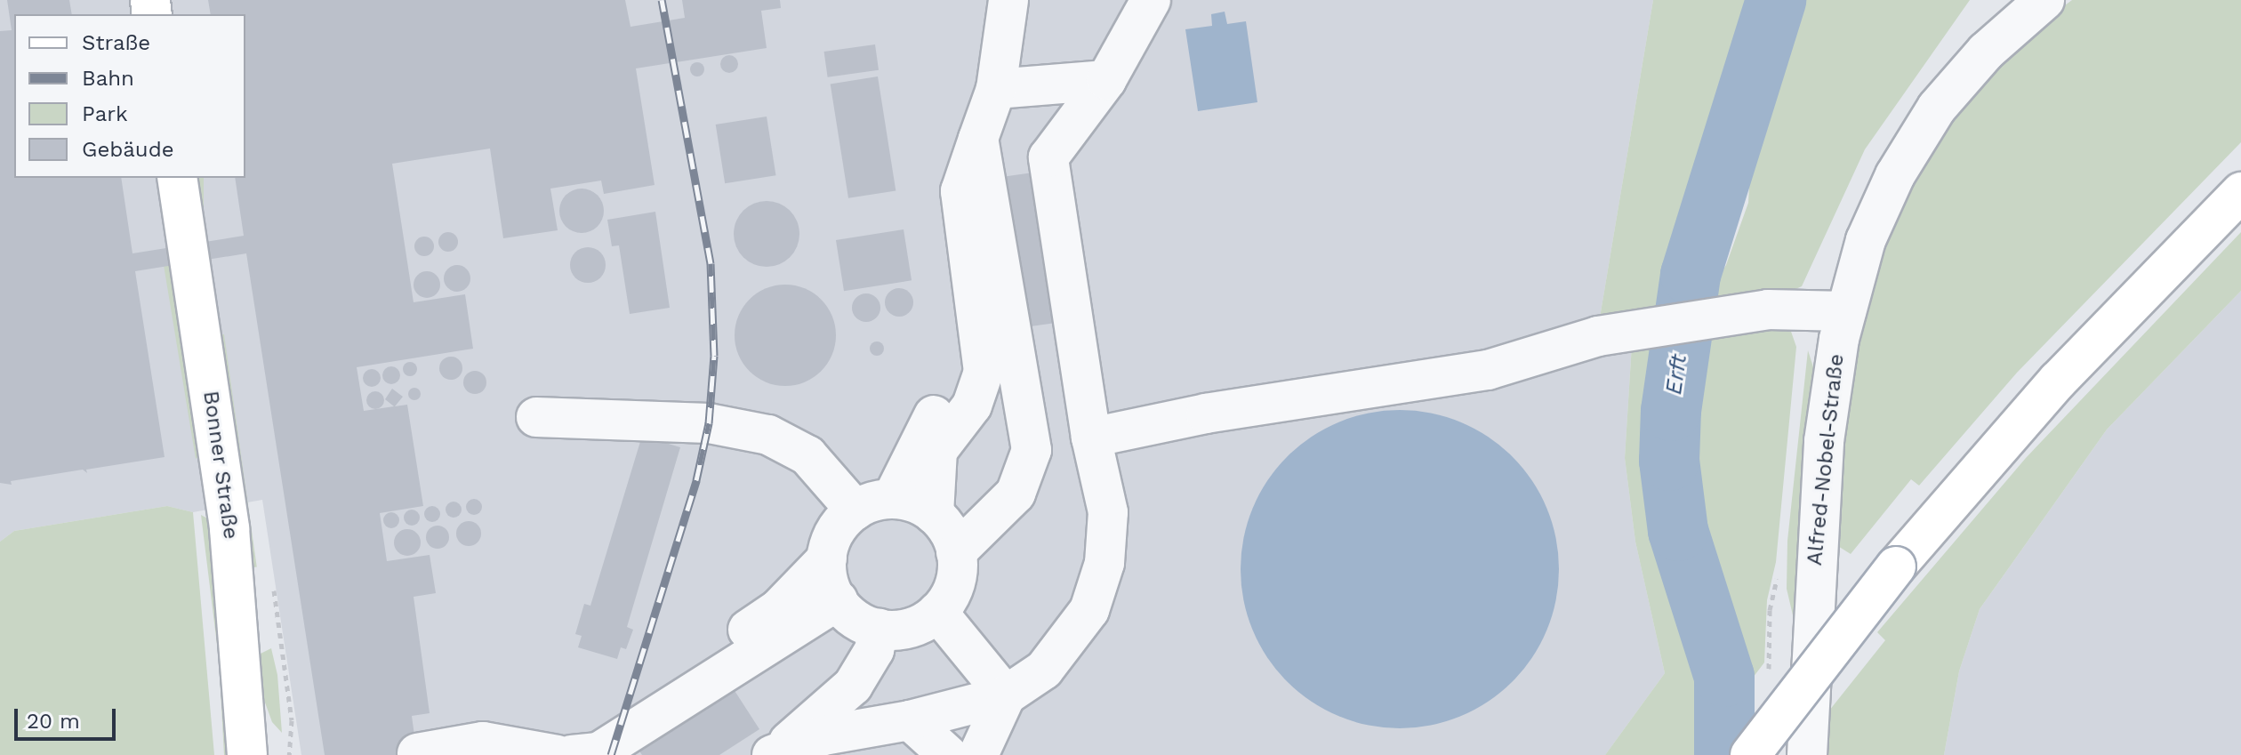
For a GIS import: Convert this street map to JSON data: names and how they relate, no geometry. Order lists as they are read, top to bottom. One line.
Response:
{"streets":{"main road":["Bonner Straße"],"street":["Alfred-Nobel-Straße"]},"water":["Erft"],"legend":["Straße","Bahn","Park","Gebäude"],"scale_bar":"20 m"}
